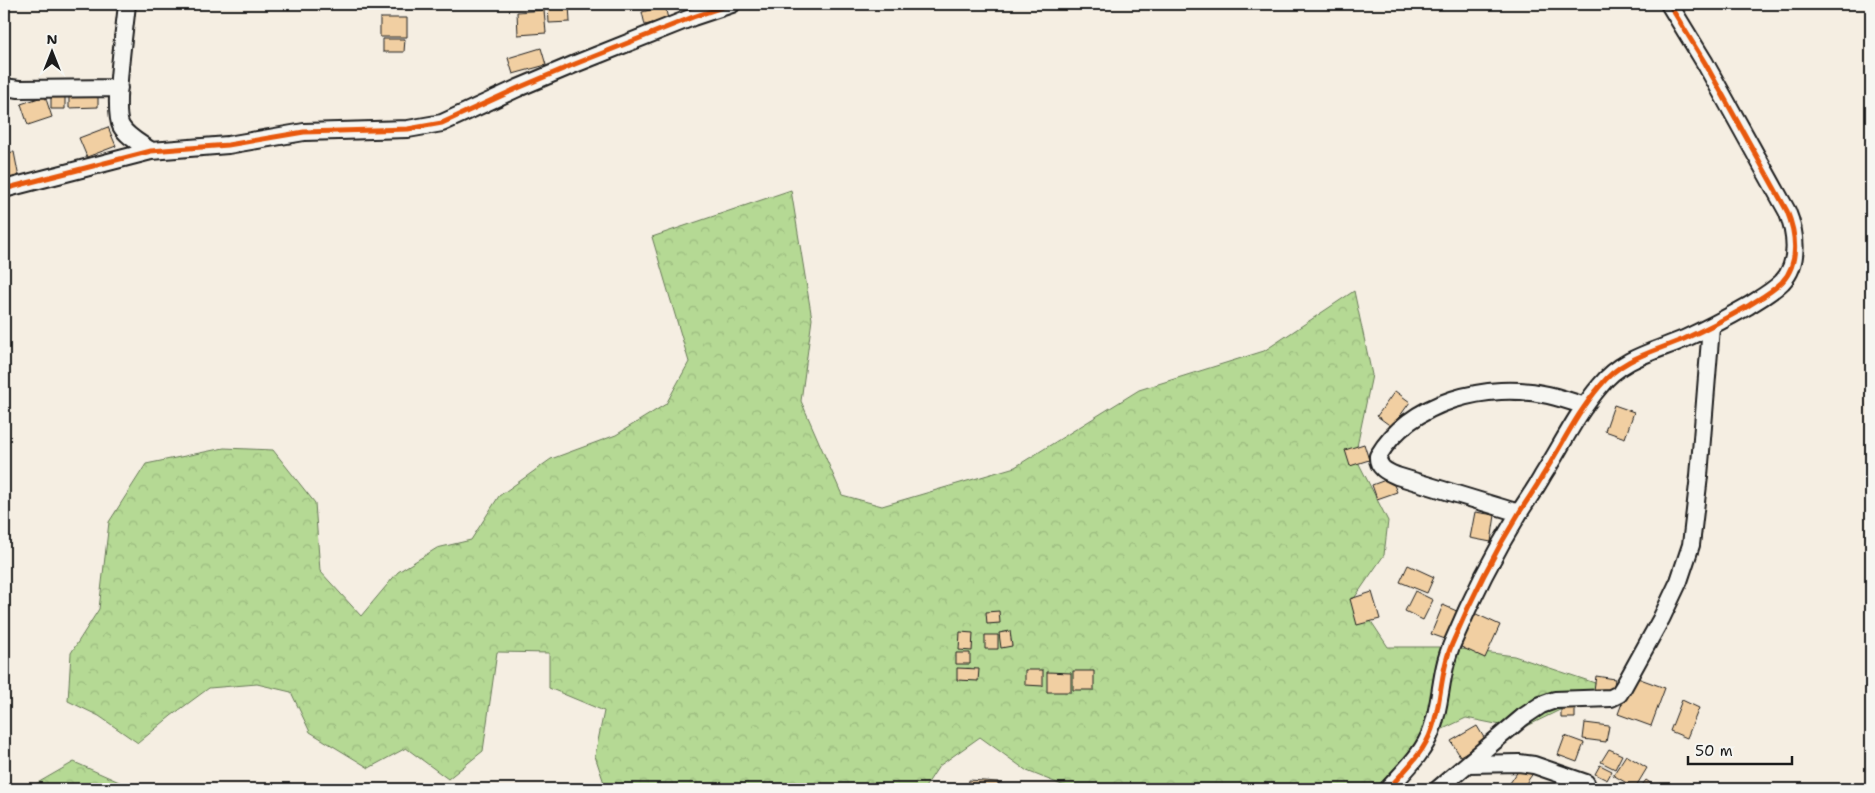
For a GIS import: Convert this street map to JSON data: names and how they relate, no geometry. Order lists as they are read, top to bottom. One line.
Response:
{"scale_bar":"50 m","north":"top"}
